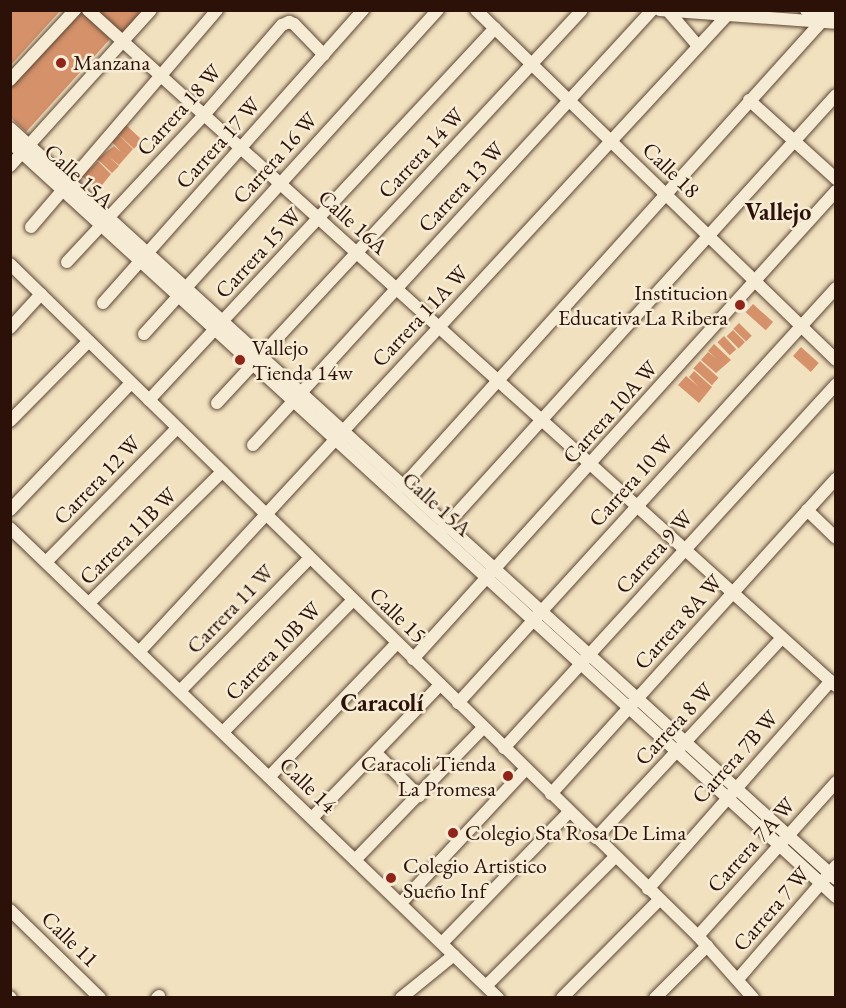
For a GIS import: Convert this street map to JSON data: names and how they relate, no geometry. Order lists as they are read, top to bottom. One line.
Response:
{"streets":{"street":["Carrera 18 W","Carrera 17 W","Carrera 14 W","Carrera 16 W","Calle 18","Calle 15A","Carrera 13 W","Calle 16A","Carrera 15 W","Carrera 11A W","Carrera 10A W","Carrera 12 W","Carrera 10 W","Carrera 11B W","Carrera 9 W","Carrera 11 W","Calle 15","Carrera 8A W","Carrera 10B W","Carrera 8 W","Carrera 7B W","Calle 14","Carrera 7A W","Carrera 7 W","Calle 11"]},"crossings":[["Carrera 18 W","Carrera 17 W"],["Carrera 18 W","Calle 15A"],["Carrera 18 W","Calle 16A"],["Carrera 17 W","Calle 15A"],["Carrera 17 W","Calle 16A"],["Carrera 14 W","Calle 18"],["Carrera 14 W","Calle 15A"],["Carrera 14 W","Calle 16A"],["Carrera 16 W","Calle 15A"],["Carrera 16 W","Calle 16A"],["Calle 18","Carrera 13 W"],["Calle 18","Carrera 15 W"],["Calle 18","Carrera 11A W"],["Calle 18","Carrera 10A W"],["Calle 18","Carrera 10 W"],["Calle 15A","Carrera 13 W"],["Calle 15A","Carrera 15 W"],["Calle 15A","Carrera 11A W"],["Calle 15A","Carrera 10A W"],["Calle 15A","Carrera 10 W"],["Calle 15A","Carrera 9 W"],["Calle 15A","Carrera 8A W"],["Calle 15A","Carrera 8 W"],["Calle 15A","Carrera 7B W"],["Calle 15A","Carrera 7A W"],["Calle 15A","Carrera 7 W"],["Carrera 13 W","Calle 16A"],["Calle 16A","Carrera 15 W"],["Calle 16A","Carrera 11A W"],["Calle 16A","Carrera 10A W"],["Calle 16A","Carrera 10 W"],["Calle 16A","Carrera 9 W"],["Calle 16A","Carrera 8A W"],["Calle 16A","Carrera 8 W"],["Calle 16A","Carrera 7B W"],["Carrera 15 W","Calle 15"],["Carrera 11A W","Calle 15"],["Carrera 11A W","Calle 14"],["Carrera 10A W","Calle 15"],["Carrera 12 W","Carrera 11B W"],["Carrera 12 W","Calle 15"],["Carrera 10 W","Calle 15"],["Carrera 11B W","Calle 15"],["Carrera 11B W","Calle 14"],["Carrera 9 W","Calle 15"],["Carrera 11 W","Calle 15"],["Carrera 11 W","Calle 14"],["Calle 15","Carrera 8A W"],["Calle 15","Carrera 10B W"],["Calle 15","Carrera 8 W"],["Calle 15","Carrera 7B W"],["Calle 15","Carrera 7A W"],["Calle 15","Carrera 7 W"],["Carrera 10B W","Calle 14"]],"districts":["Vallejo","Caracolí"],"places":["Manzana","Institucion Educativa La Ribera","Vallejo Tienda 14w","Caracoli Tienda La Promesa","Colegio Sta Rosa De Lima","Colegio Artistico Sueño Inf"]}
